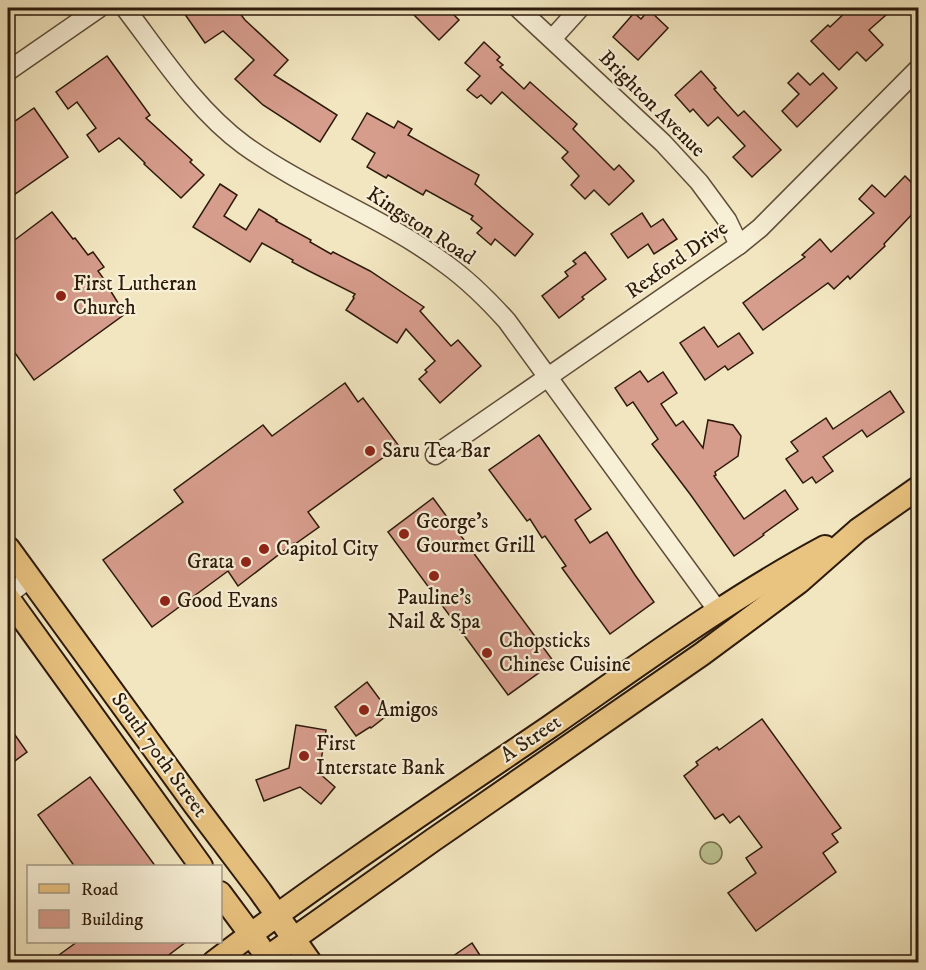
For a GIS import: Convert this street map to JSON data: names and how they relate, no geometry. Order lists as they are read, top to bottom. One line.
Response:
{"streets":{"main road":["A Street","South 70th Street"],"street":["Brighton Avenue","Kingston Road","Rexford Drive"]},"crossings":[["Brighton Avenue","Rexford Drive"],["Kingston Road","Rexford Drive"],["Kingston Road","A Street"],["A Street","South 70th Street"]],"places":["First Lutheran Church","Saru Tea Bar","George’s Gourmet Grill","Capitol City","Grata","Pauline’s Nail & Spa","Good Evans","Chopsticks Chinese Cuisine","Amigos","First Interstate Bank"],"legend":["Road","Building"]}
